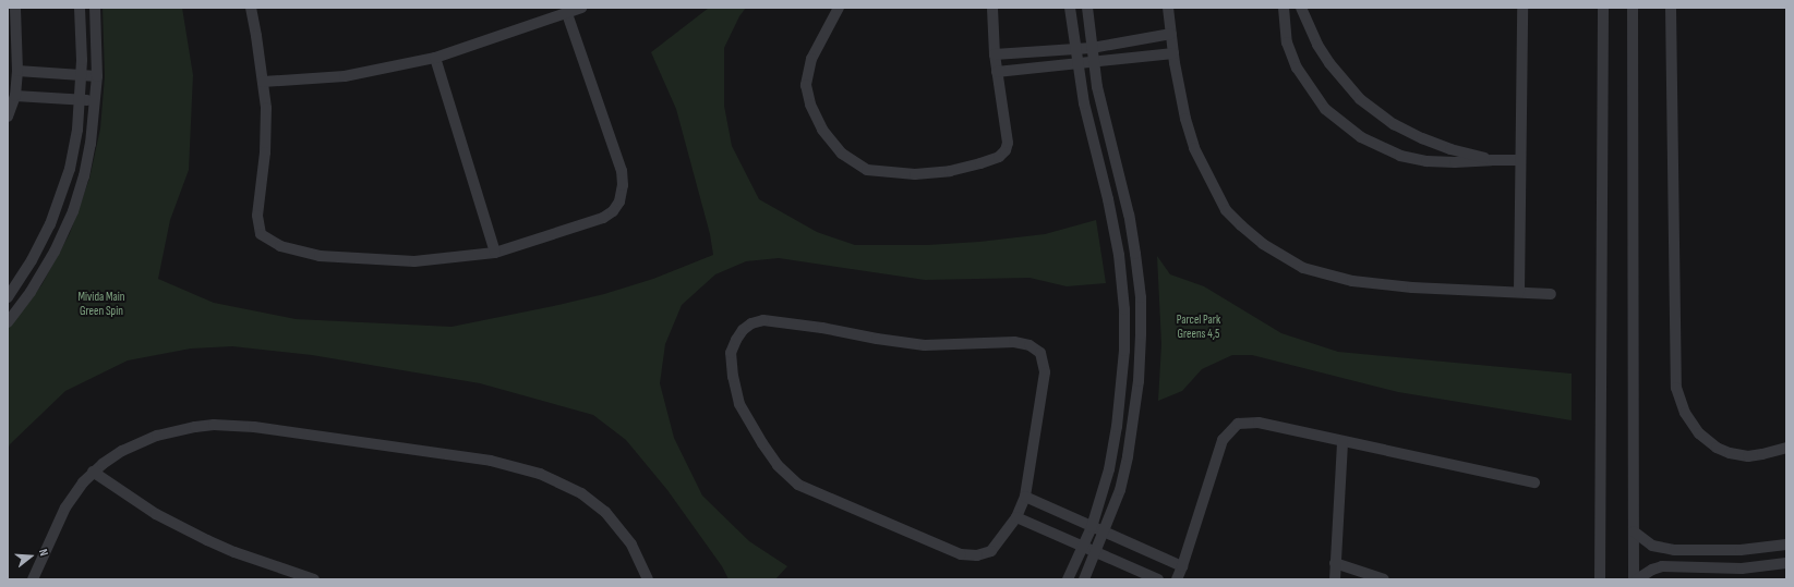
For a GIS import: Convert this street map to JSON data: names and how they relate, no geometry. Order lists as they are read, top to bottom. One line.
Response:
{"parks":["Mivida Main Green Spin","Parcel Park Greens 4,5"],"north":"right"}
